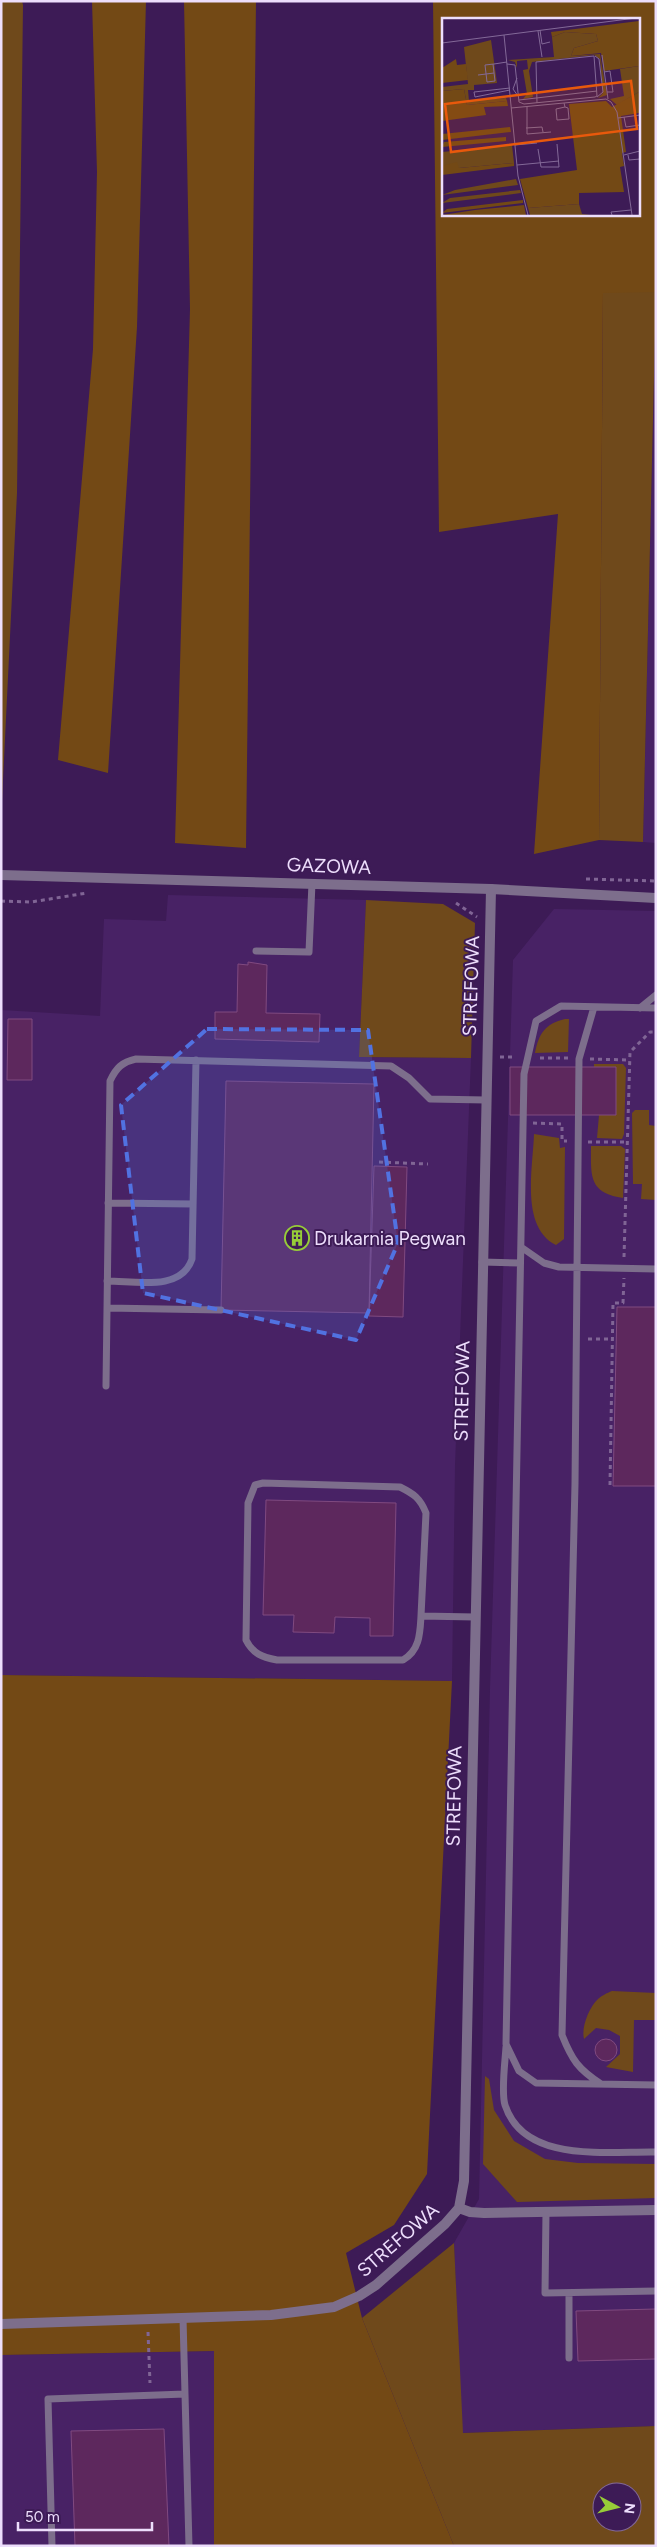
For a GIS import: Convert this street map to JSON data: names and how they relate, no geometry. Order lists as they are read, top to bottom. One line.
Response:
{"streets":{"street":["GAZOWA","STREFOWA"]},"crossings":[["GAZOWA","STREFOWA"]],"places":{"building":["Drukarnia Pegwan"]},"scale_bar":"50 m","north":"right"}
